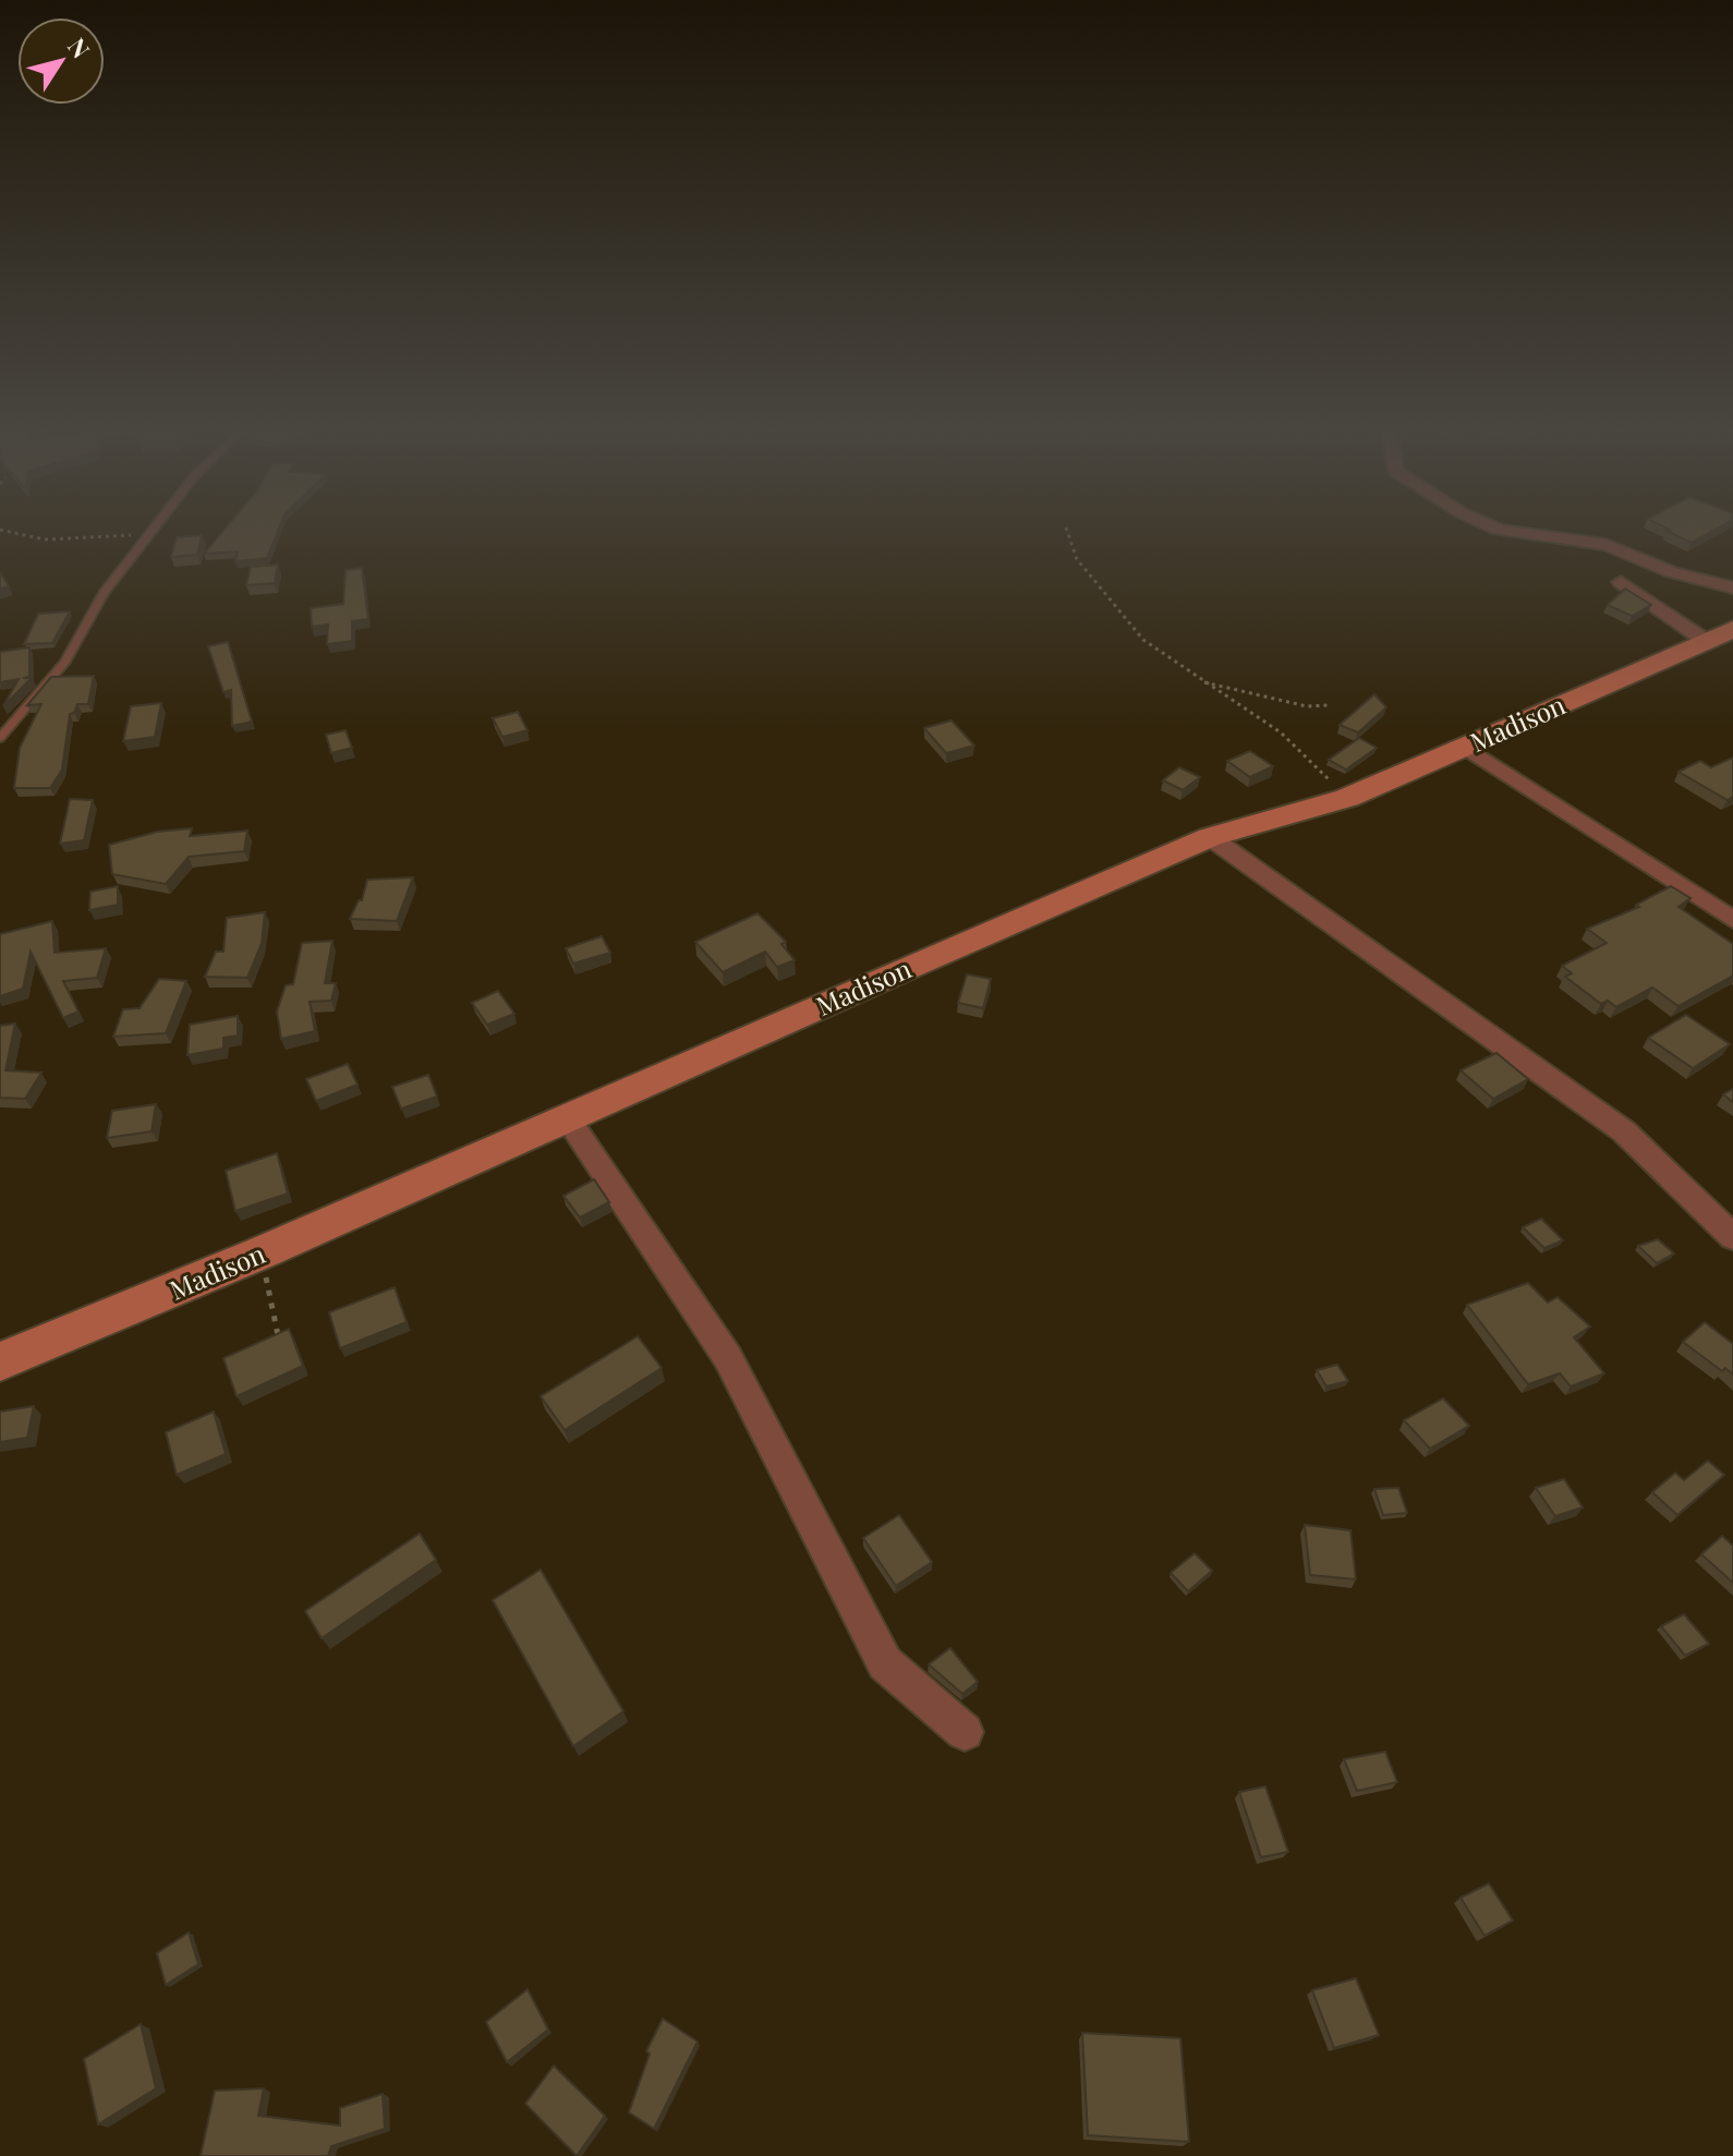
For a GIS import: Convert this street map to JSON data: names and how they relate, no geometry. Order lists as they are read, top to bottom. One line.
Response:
{"streets":{"street":["Madison"]},"north":"top right"}
